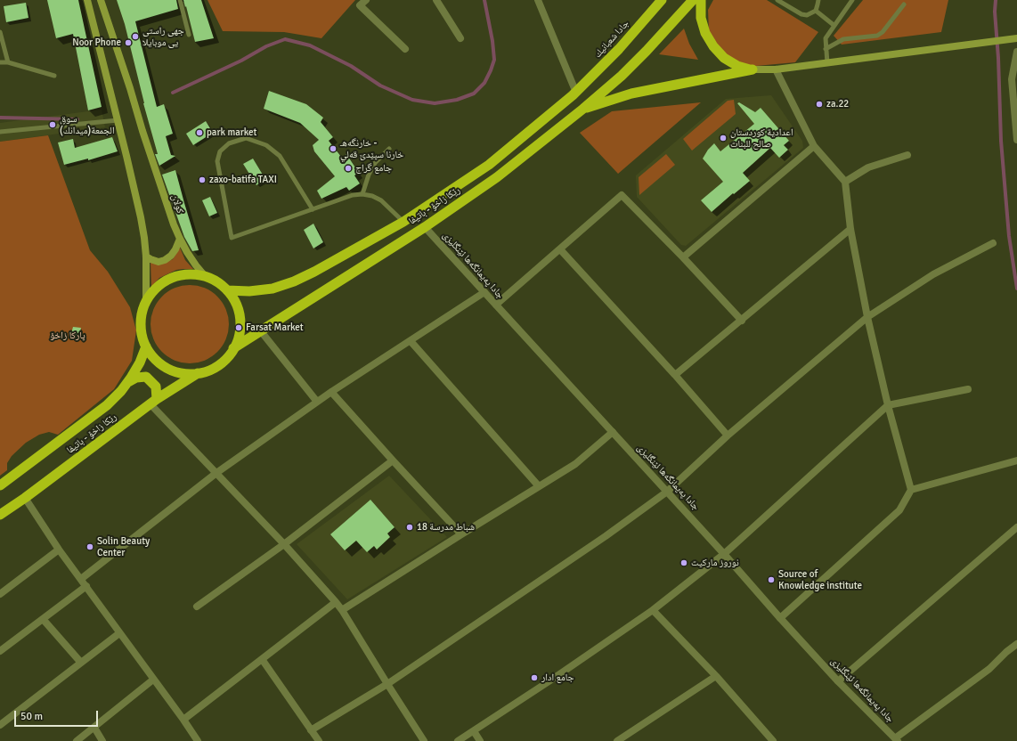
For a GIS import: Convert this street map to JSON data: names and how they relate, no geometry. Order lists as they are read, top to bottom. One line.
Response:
{"streets":{"highway":["جادا شعبانيك","رێکا زاخۆ - باتیفا"],"main road":["كولان"],"street":["جادا په‌يمانگه‌ها ئێنگليزى"]},"crossings":[["جادا شعبانيك","رێکا زاخۆ - باتیفا"],["كولان","رێکا زاخۆ - باتیفا"],["رێکا زاخۆ - باتیفا","جادا په‌يمانگه‌ها ئێنگليزى"]],"parks":["پارکا زاخۆ"],"places":["جهى راستى يى موبايلا","Noor Phone","za.22","سوق الجمعة(ميدانك)","park market","اعدادية كوردستان صالح للبنات","خارنگه‌هـ - خارنا سپێدێ قه‌لي","جامع گراج","zaxo-batifa TAXI","Farsat Market","18 شباط مدرسة","Solin Beauty Center","نوروز ماركيت","Source of Knowledge institute","جامع ادار"],"scale_bar":"50 m"}
